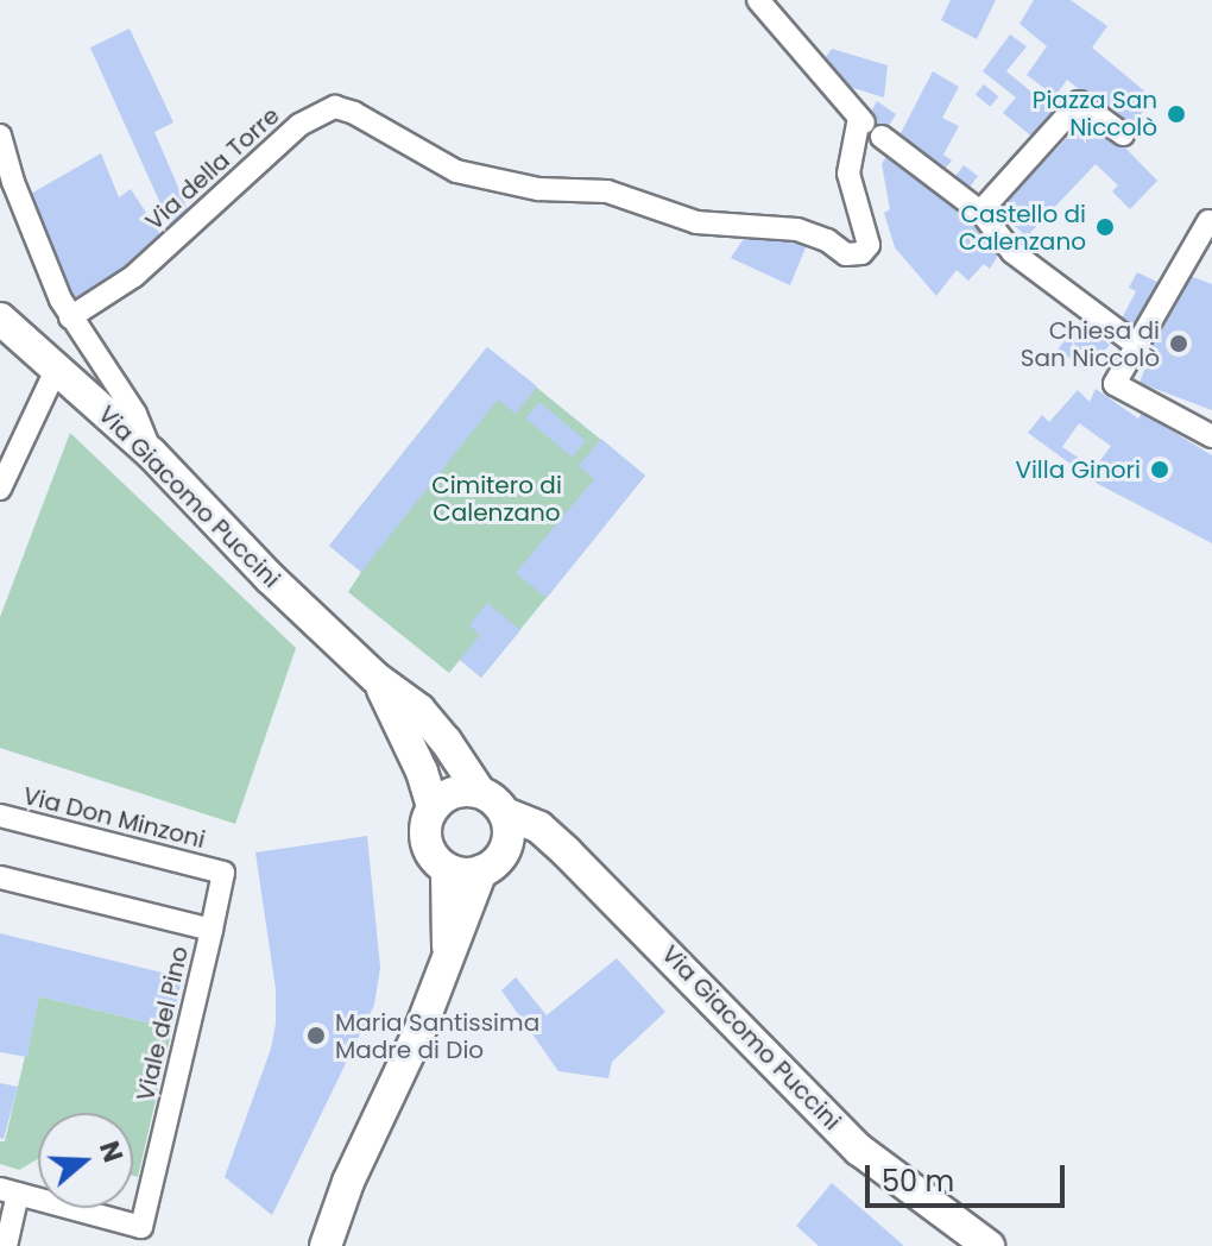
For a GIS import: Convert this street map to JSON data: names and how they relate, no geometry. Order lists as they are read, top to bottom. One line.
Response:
{"streets":{"street":["Via della Torre","Via Giacomo Puccini","Via Don Minzoni","Viale del Pino"]},"crossings":[["Via Don Minzoni","Viale del Pino"]],"parks":["Cimitero di Calenzano"],"places":["Piazza San Niccolò","Castello di Calenzano","Chiesa di San Niccolò","Villa Ginori","Maria Santissima Madre di Dio"],"scale_bar":"50 m","north":"right"}
